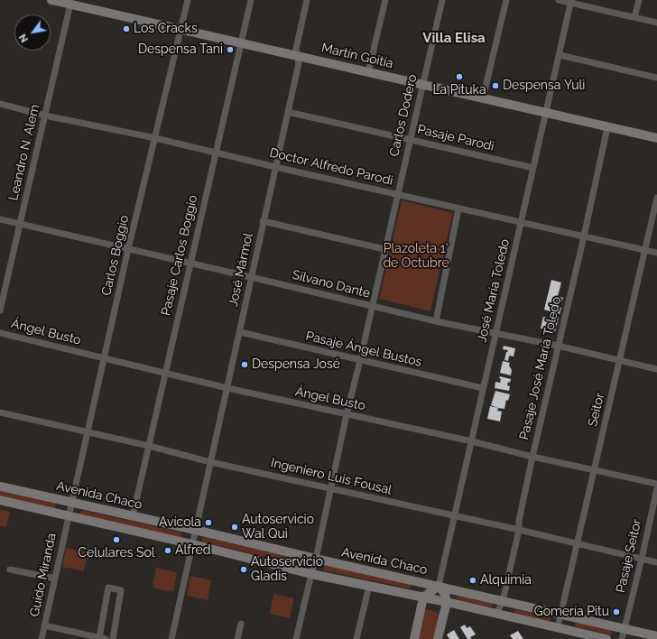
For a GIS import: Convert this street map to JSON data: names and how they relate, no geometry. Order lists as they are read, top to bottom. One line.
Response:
{"streets":{"main road":["Martín Goitía","Avenida Chaco"],"street":["Carlos Dodero","Pasaje Parodi","Leandro N. Alem","Doctor Alfredo Parodi","Carlos Boggio","Pasaje Carlos Boggio","José Mármol","Silvano Dante","José María Toledo","Ángel Busto","Pasaje Ángel Bustos","Pasaje José María Toledo","Seitor","Ingeniero Luis Fousal","Pasaje Seitor","Guido Miranda"]},"crossings":[["Martín Goitía","Carlos Dodero"],["Martín Goitía","Leandro N. Alem"],["Martín Goitía","Carlos Boggio"],["Martín Goitía","Pasaje Carlos Boggio"],["Martín Goitía","José Mármol"],["Martín Goitía","José María Toledo"],["Martín Goitía","Pasaje José María Toledo"],["Carlos Dodero","Pasaje Parodi"],["Carlos Dodero","Doctor Alfredo Parodi"],["Carlos Dodero","Silvano Dante"],["Carlos Dodero","Ángel Busto"],["Carlos Dodero","Pasaje Ángel Bustos"],["Carlos Dodero","Ingeniero Luis Fousal"],["Carlos Dodero","Avenida Chaco"],["Pasaje Parodi","José Mármol"],["Pasaje Parodi","José María Toledo"],["Leandro N. Alem","Doctor Alfredo Parodi"],["Leandro N. Alem","Silvano Dante"],["Doctor Alfredo Parodi","Carlos Boggio"],["Doctor Alfredo Parodi","Pasaje Carlos Boggio"],["Doctor Alfredo Parodi","José Mármol"],["Doctor Alfredo Parodi","José María Toledo"],["Doctor Alfredo Parodi","Pasaje José María Toledo"],["Doctor Alfredo Parodi","Seitor"],["Carlos Boggio","Silvano Dante"],["Carlos Boggio","Ángel Busto"],["Carlos Boggio","Ingeniero Luis Fousal"],["Carlos Boggio","Avenida Chaco"],["Carlos Boggio","Guido Miranda"],["Pasaje Carlos Boggio","Silvano Dante"],["Pasaje Carlos Boggio","Ángel Busto"],["Pasaje Carlos Boggio","Ingeniero Luis Fousal"],["Pasaje Carlos Boggio","Avenida Chaco"],["José Mármol","Silvano Dante"],["José Mármol","Ángel Busto"],["José Mármol","Pasaje Ángel Bustos"],["José Mármol","Ingeniero Luis Fousal"],["José Mármol","Avenida Chaco"],["Silvano Dante","José María Toledo"],["Silvano Dante","Pasaje José María Toledo"],["Silvano Dante","Seitor"],["José María Toledo","Ángel Busto"],["José María Toledo","Pasaje Ángel Bustos"],["José María Toledo","Ingeniero Luis Fousal"],["José María Toledo","Avenida Chaco"],["Ángel Busto","Pasaje José María Toledo"],["Ángel Busto","Seitor"],["Pasaje José María Toledo","Ingeniero Luis Fousal"],["Pasaje José María Toledo","Avenida Chaco"],["Seitor","Ingeniero Luis Fousal"],["Seitor","Avenida Chaco"],["Ingeniero Luis Fousal","Pasaje Seitor"],["Avenida Chaco","Pasaje Seitor"],["Avenida Chaco","Guido Miranda"]],"districts":["Villa Elisa"],"parks":["Plazoleta 1° de Octubre"],"places":["Los Cracks","Despensa Tani","La Pituka","Despensa Yuli","Despensa José","Avícola","Autoservicio Wal Qui","Celulares Sol","Alfred","Autoservicio Gladis","Alquimia","Gomería Pitu"],"north":"bottom left"}
